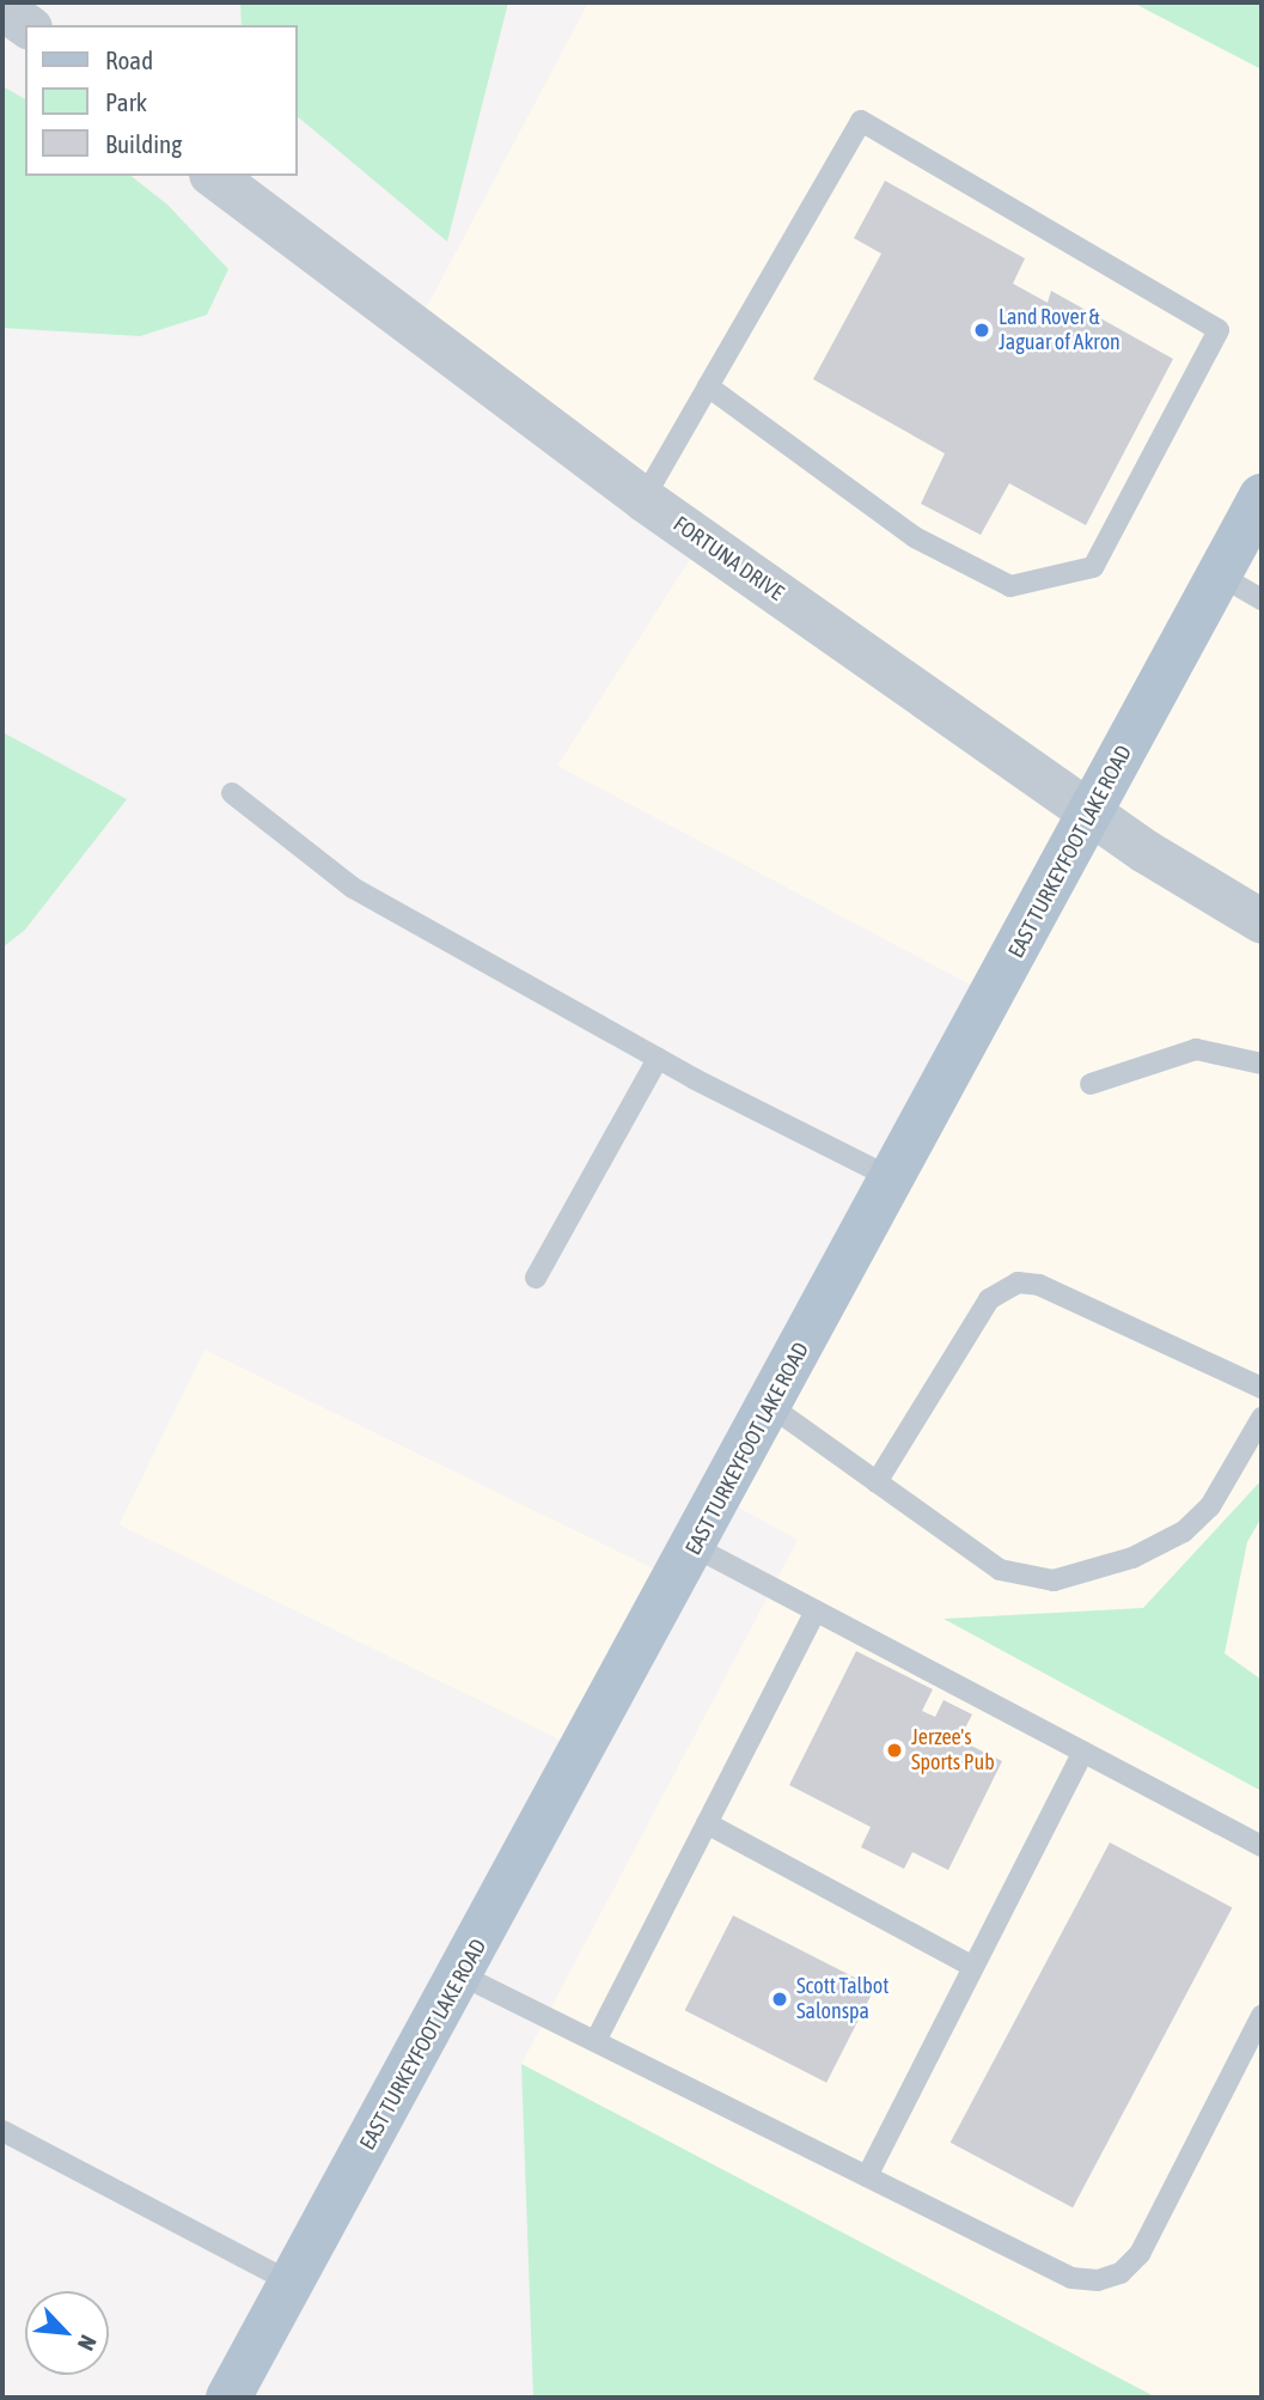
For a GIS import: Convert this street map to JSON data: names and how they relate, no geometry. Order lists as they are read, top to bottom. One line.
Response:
{"streets":{"main road":["EAST TURKEYFOOT LAKE ROAD"],"street":["FORTUNA DRIVE"]},"crossings":[["FORTUNA DRIVE","EAST TURKEYFOOT LAKE ROAD"]],"places":["Land Rover & Jaguar of Akron","Jerzee's Sports Pub","Scott Talbot Salonspa"],"legend":["Road","Park","Building"],"north":"bottom right"}
